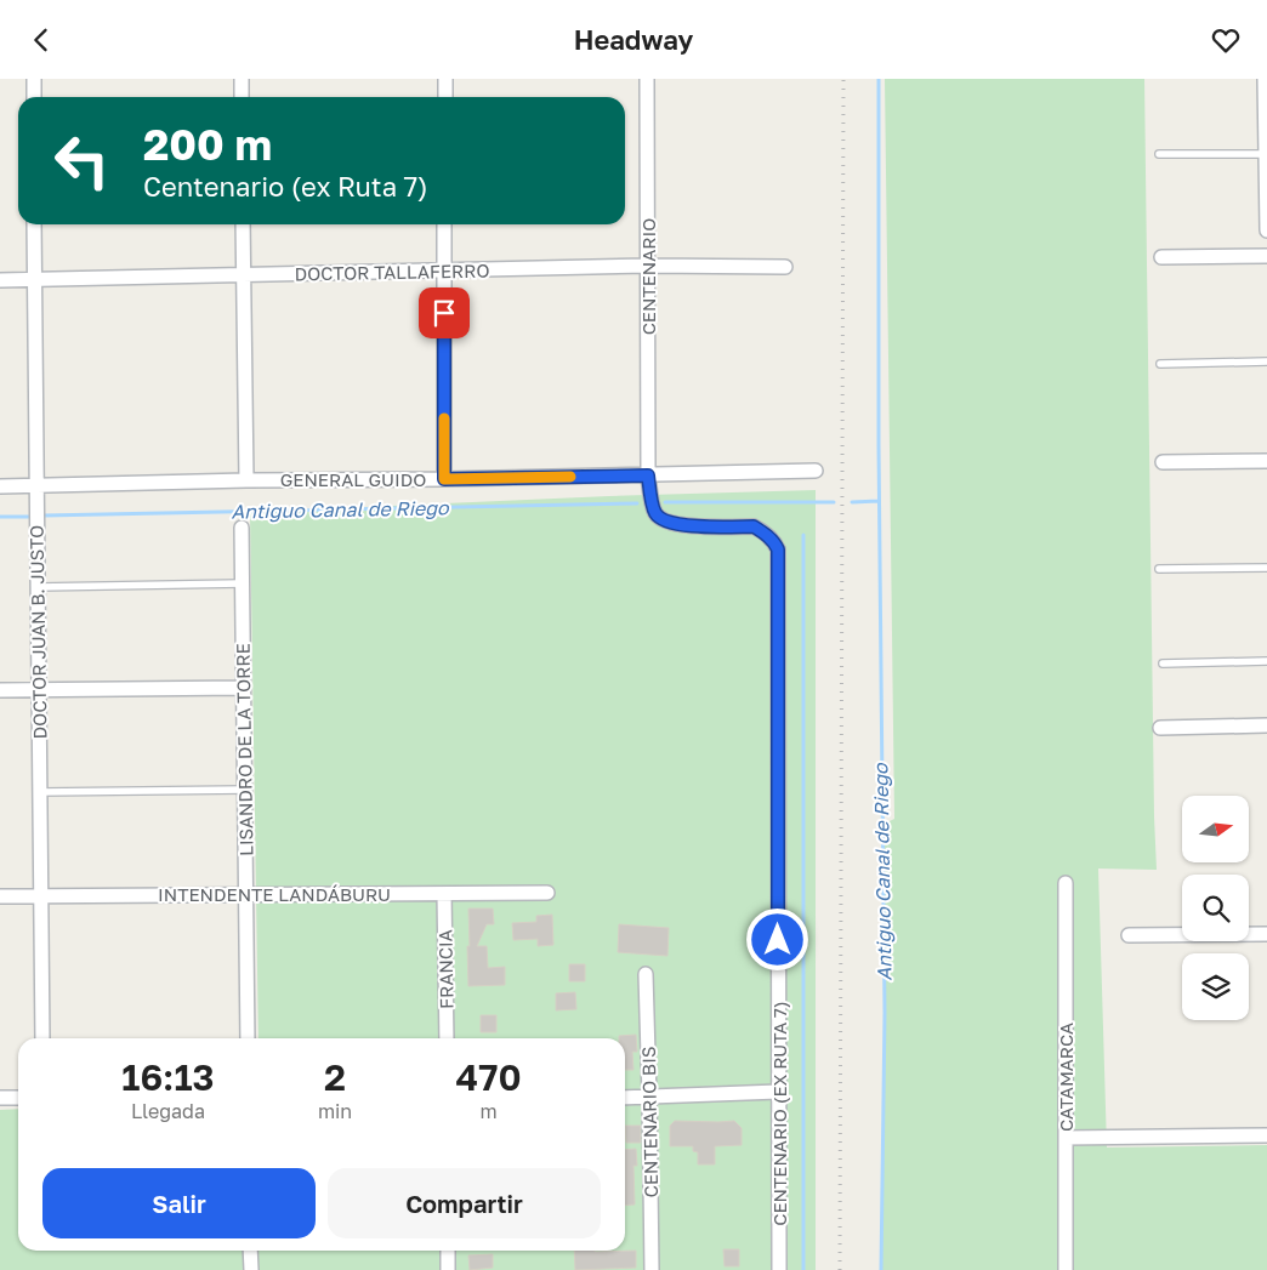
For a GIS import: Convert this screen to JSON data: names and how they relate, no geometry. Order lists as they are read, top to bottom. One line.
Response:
{"streets":{"street":["DOCTOR TALLAFERRO","CENTENARIO","GENERAL GUIDO","DOCTOR JUAN B. JUSTO","LISANDRO DE LA TORRE","INTENDENTE LANDÁBURU","FRANCIA","CATAMARCA","CENTENARIO (EX RUTA 7)","CENTENARIO BIS"]},"crossings":[["DOCTOR TALLAFERRO","CENTENARIO"],["DOCTOR TALLAFERRO","DOCTOR JUAN B. JUSTO"],["CENTENARIO","GENERAL GUIDO"],["CENTENARIO","CENTENARIO (EX RUTA 7)"],["GENERAL GUIDO","DOCTOR JUAN B. JUSTO"],["GENERAL GUIDO","CENTENARIO (EX RUTA 7)"],["DOCTOR JUAN B. JUSTO","INTENDENTE LANDÁBURU"],["LISANDRO DE LA TORRE","INTENDENTE LANDÁBURU"],["INTENDENTE LANDÁBURU","FRANCIA"]],"water":["Antiguo Canal de Riego"],"north":"right","page":{"header":"Headway","turn":["200 m","Centenario (ex Ruta 7)"],"eta":["16:13","Llegada","2","min","470","m"],"buttons":["Salir","Compartir"]}}
